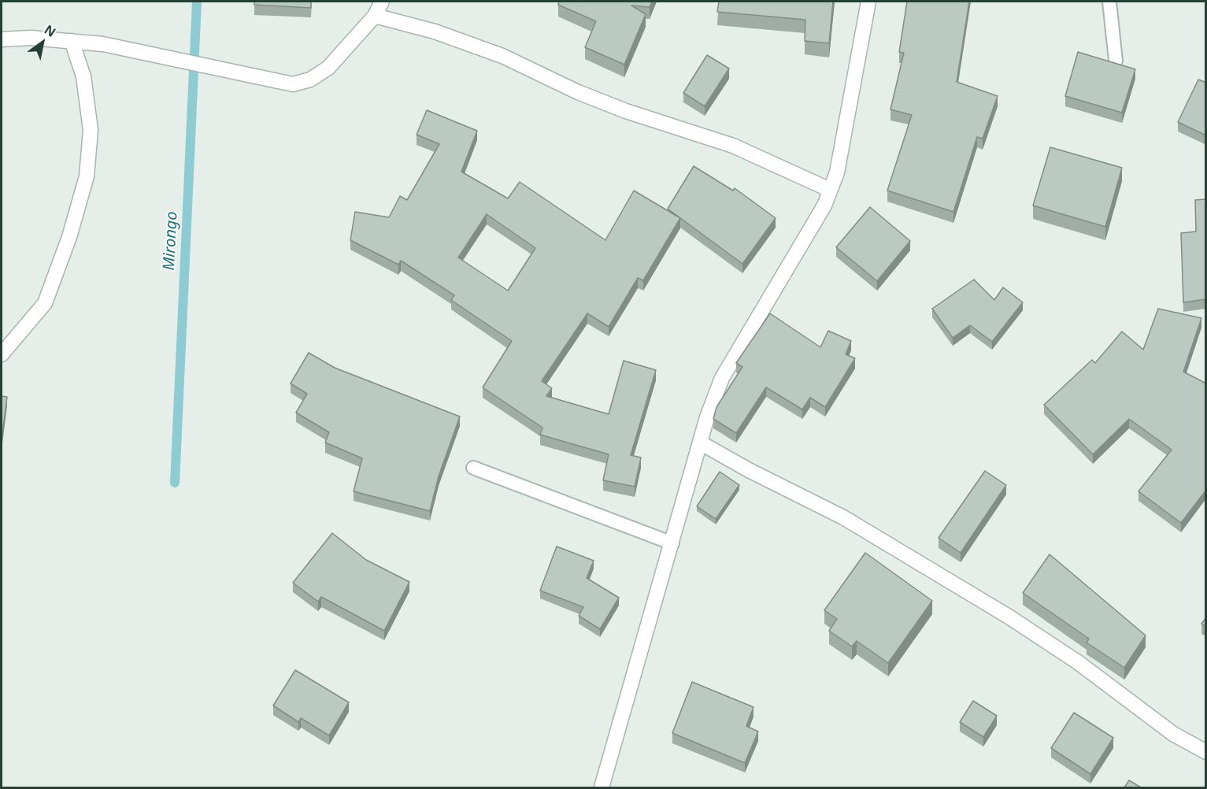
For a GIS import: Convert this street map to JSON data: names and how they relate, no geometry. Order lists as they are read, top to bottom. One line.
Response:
{"water":["Mirongo"],"north":"top right"}
